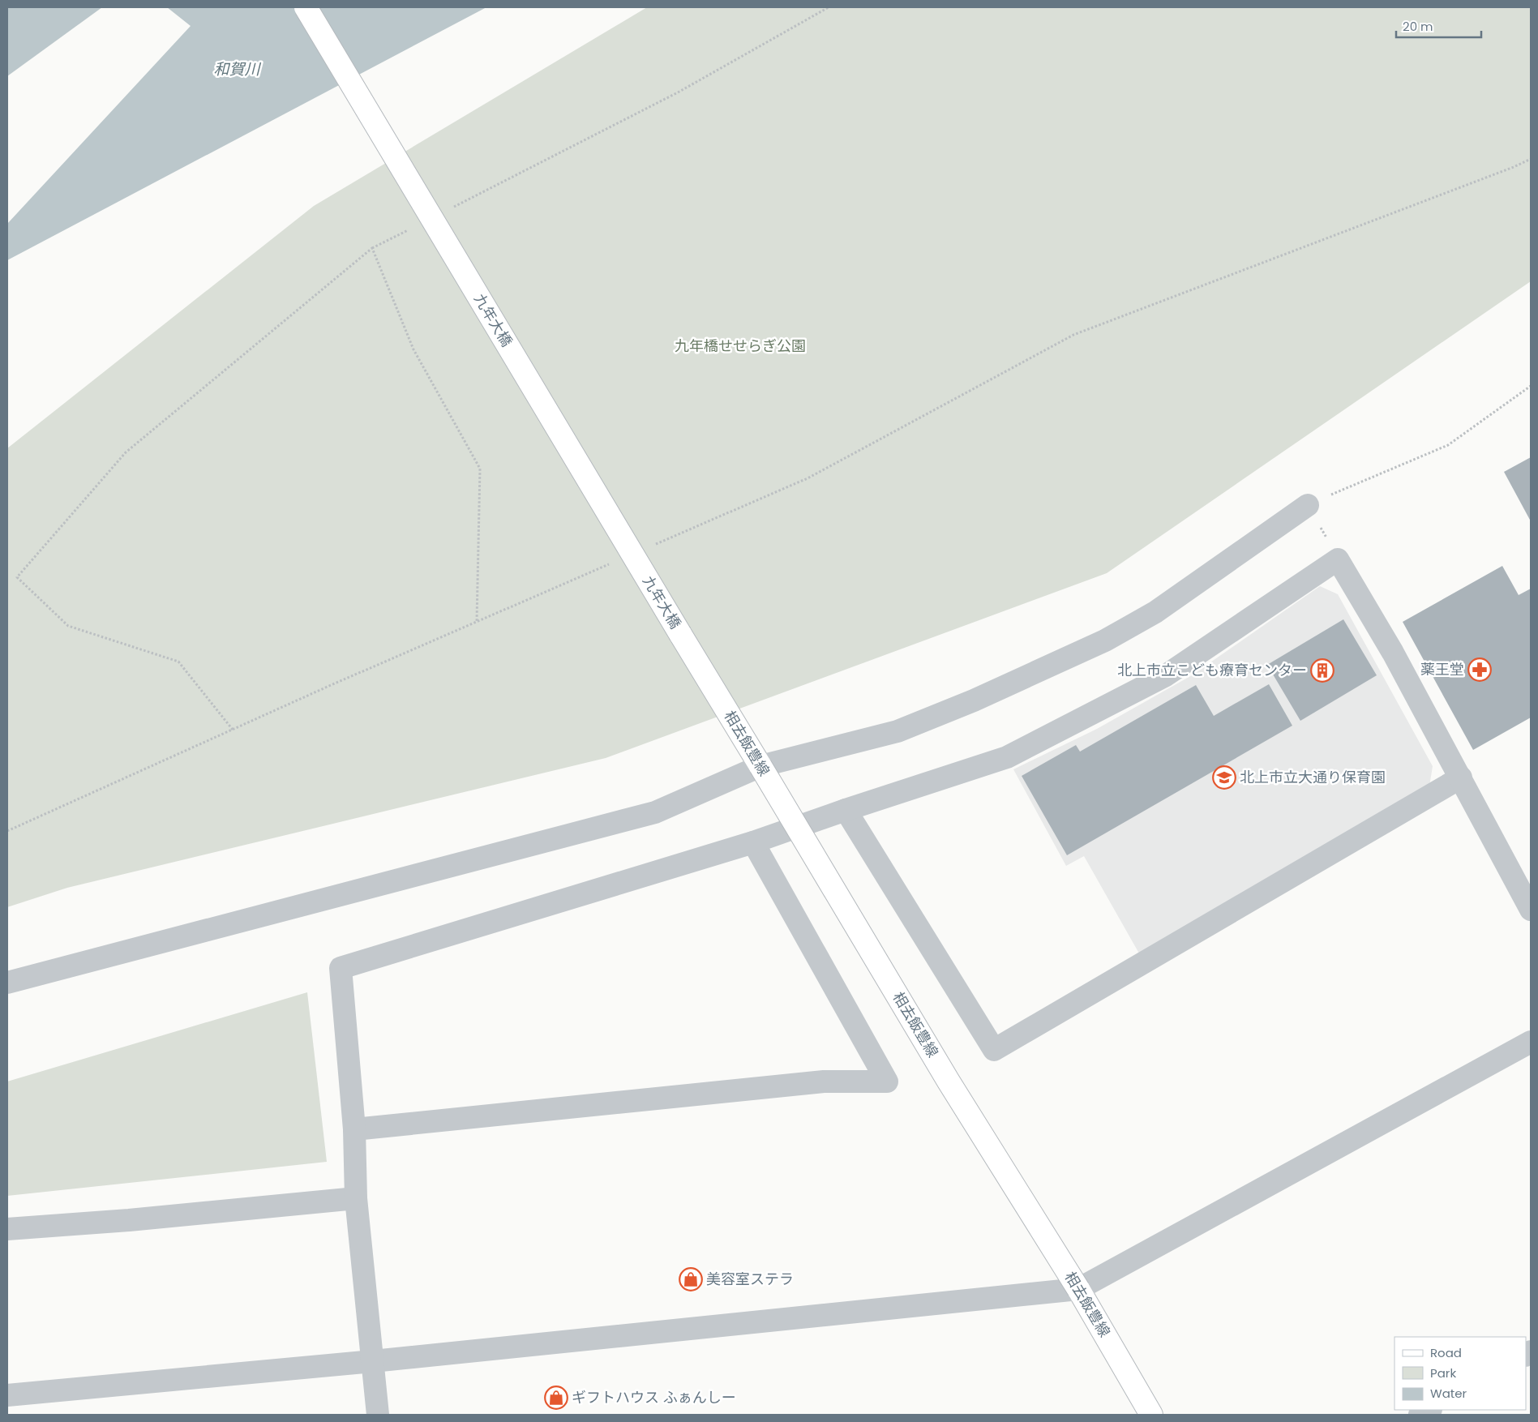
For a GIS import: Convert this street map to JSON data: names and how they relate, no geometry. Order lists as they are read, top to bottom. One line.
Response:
{"streets":{"main road":["九年大橋","相去飯豊線"]},"crossings":[["九年大橋","相去飯豊線"]],"water":["和賀川"],"parks":["九年橋せせらぎ公園"],"places":{"pharmacy":["薬王堂"],"building":["北上市立こども療育センター"],"school or university":["北上市立大通り保育園"],"shop":["美容室ステラ","ギフトハウス ふぁんしー"]},"legend":["Road","Park","Water"],"scale_bar":"20 m"}
